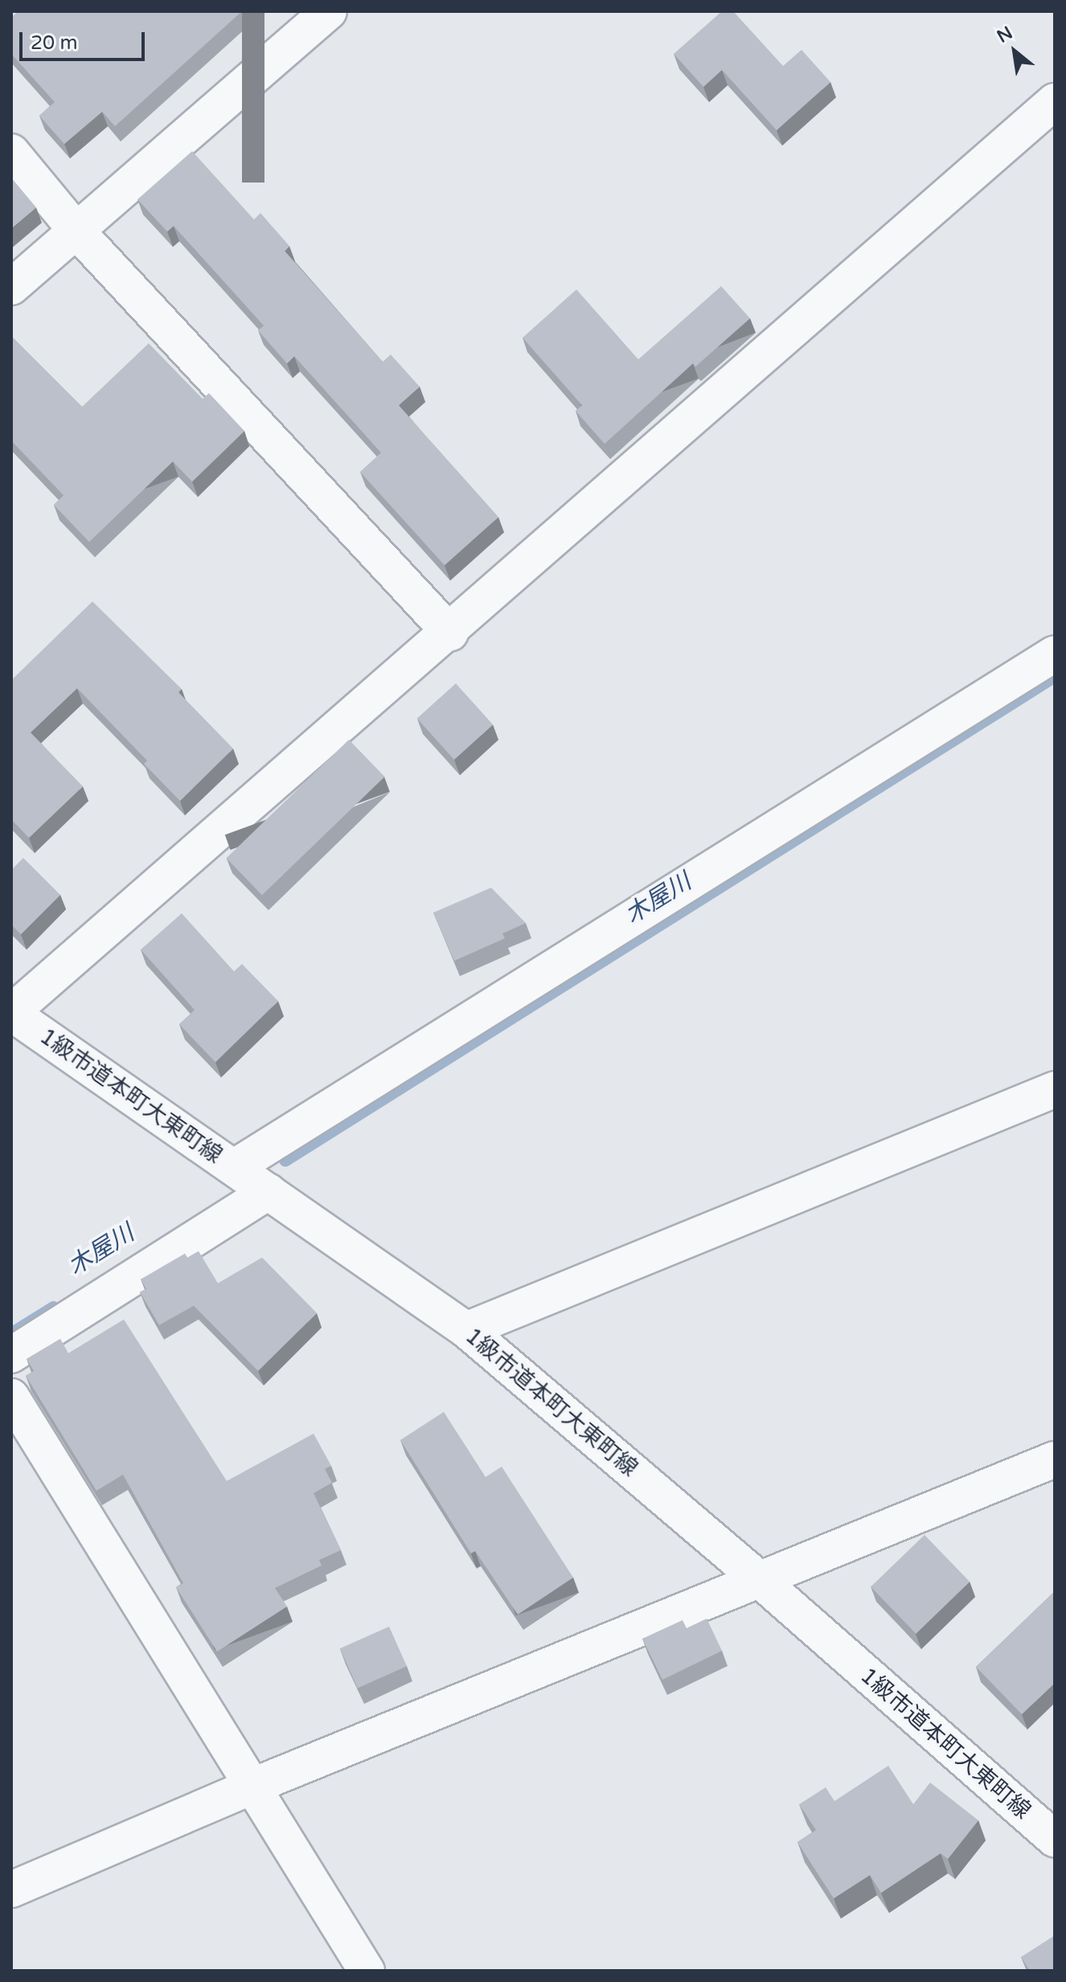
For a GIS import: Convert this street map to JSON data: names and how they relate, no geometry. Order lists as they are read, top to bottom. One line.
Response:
{"streets":{"street":["1級市道本町大東町線"]},"water":["木屋川"],"scale_bar":"20 m","north":"top left"}
